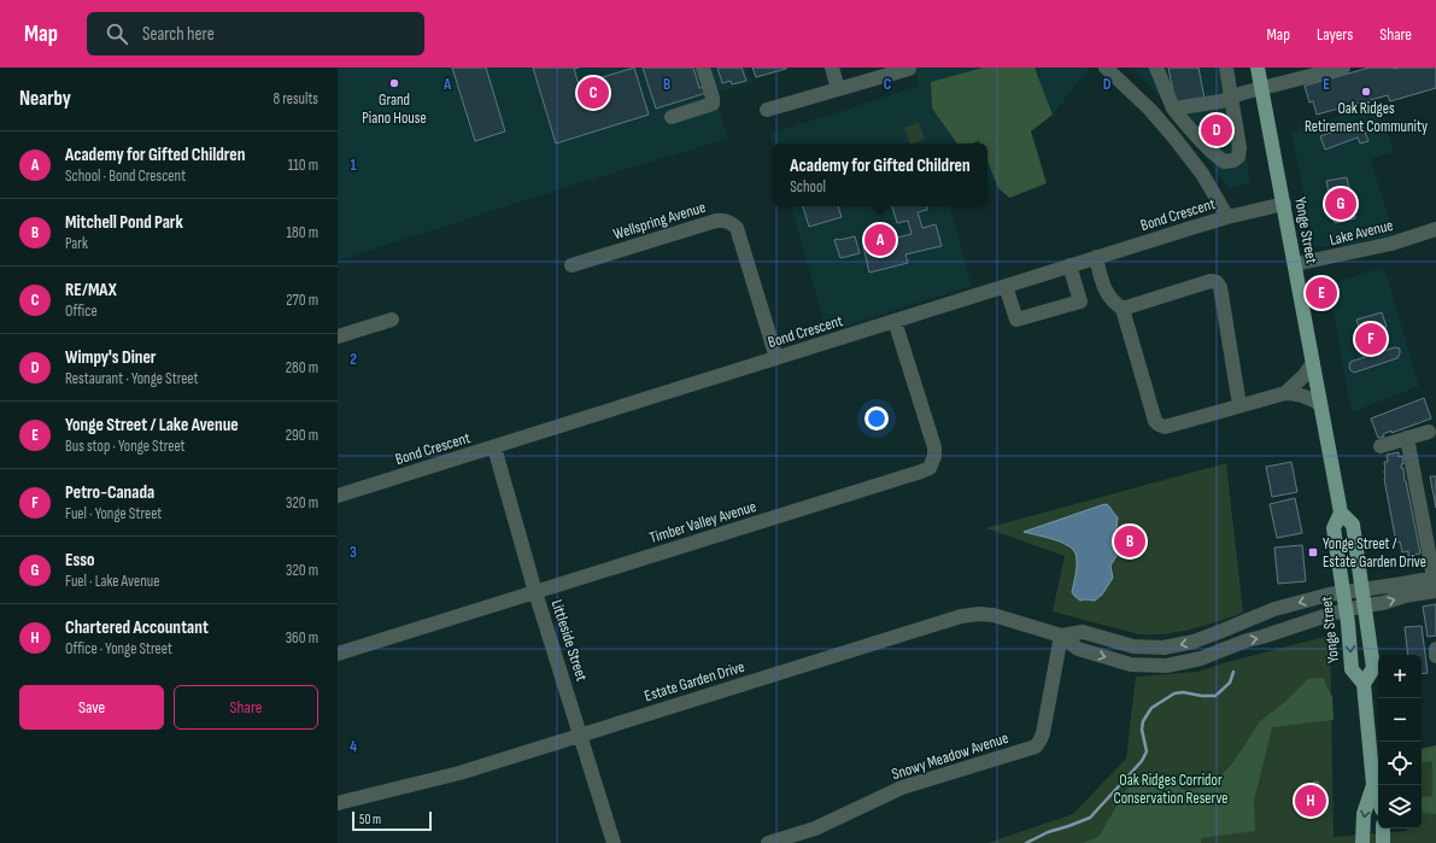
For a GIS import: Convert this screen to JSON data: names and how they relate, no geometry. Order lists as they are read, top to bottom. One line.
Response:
{"streets":{"main road":["Yonge Street"],"street":["Bond Crescent","Wellspring Avenue","Lake Avenue","Timber Valley Avenue","Littleside Street","Estate Garden Drive","Snowy Meadow Avenue"]},"crossings":[["Bond Crescent","Wellspring Avenue"],["Bond Crescent","Yonge Street"],["Bond Crescent","Timber Valley Avenue"],["Bond Crescent","Littleside Street"],["Yonge Street","Lake Avenue"],["Yonge Street","Estate Garden Drive"],["Timber Valley Avenue","Littleside Street"],["Littleside Street","Estate Garden Drive"],["Estate Garden Drive","Snowy Meadow Avenue"]],"parks":["Oak Ridges Corridor Conservation Reserve"],"places":{"other":["Grand Piano House","Oak Ridges Retirement Community"],"transit":["Yonge Street / Estate Garden Drive"]},"scale_bar":"50 m","page":{"header":"Map","search":"Search here","nav":["Map","Layers","Share"],"heading":["Nearby","8 results"],"pins":["C","D","G","A","E","F","B","H"],"list":[{"mark":"A","name":"Academy for Gifted Children","note":"School · Bond Crescent","value":"110 m"},{"mark":"B","name":"Mitchell Pond Park","note":"Park","value":"180 m"},{"mark":"C","name":"RE/MAX","note":"Office","value":"270 m"},{"mark":"D","name":"Wimpy's Diner","note":"Restaurant · Yonge Street","value":"280 m"},{"mark":"E","name":"Yonge Street / Lake Avenue","note":"Bus stop · Yonge Street","value":"290 m"},{"mark":"F","name":"Petro-Canada","note":"Fuel · Yonge Street","value":"320 m"},{"mark":"G","name":"Esso","note":"Fuel · Lake Avenue","value":"320 m"},{"mark":"H","name":"Chartered Accountant","note":"Office · Yonge Street","value":"360 m"}],"popup":["Academy for Gifted Children","School"],"map_buttons":["+","−"],"buttons":["Save","Share"],"scale":"50 m"},"grid":{"columns":["A","B","C","D","E"],"rows":["1","2","3","4"]}}
